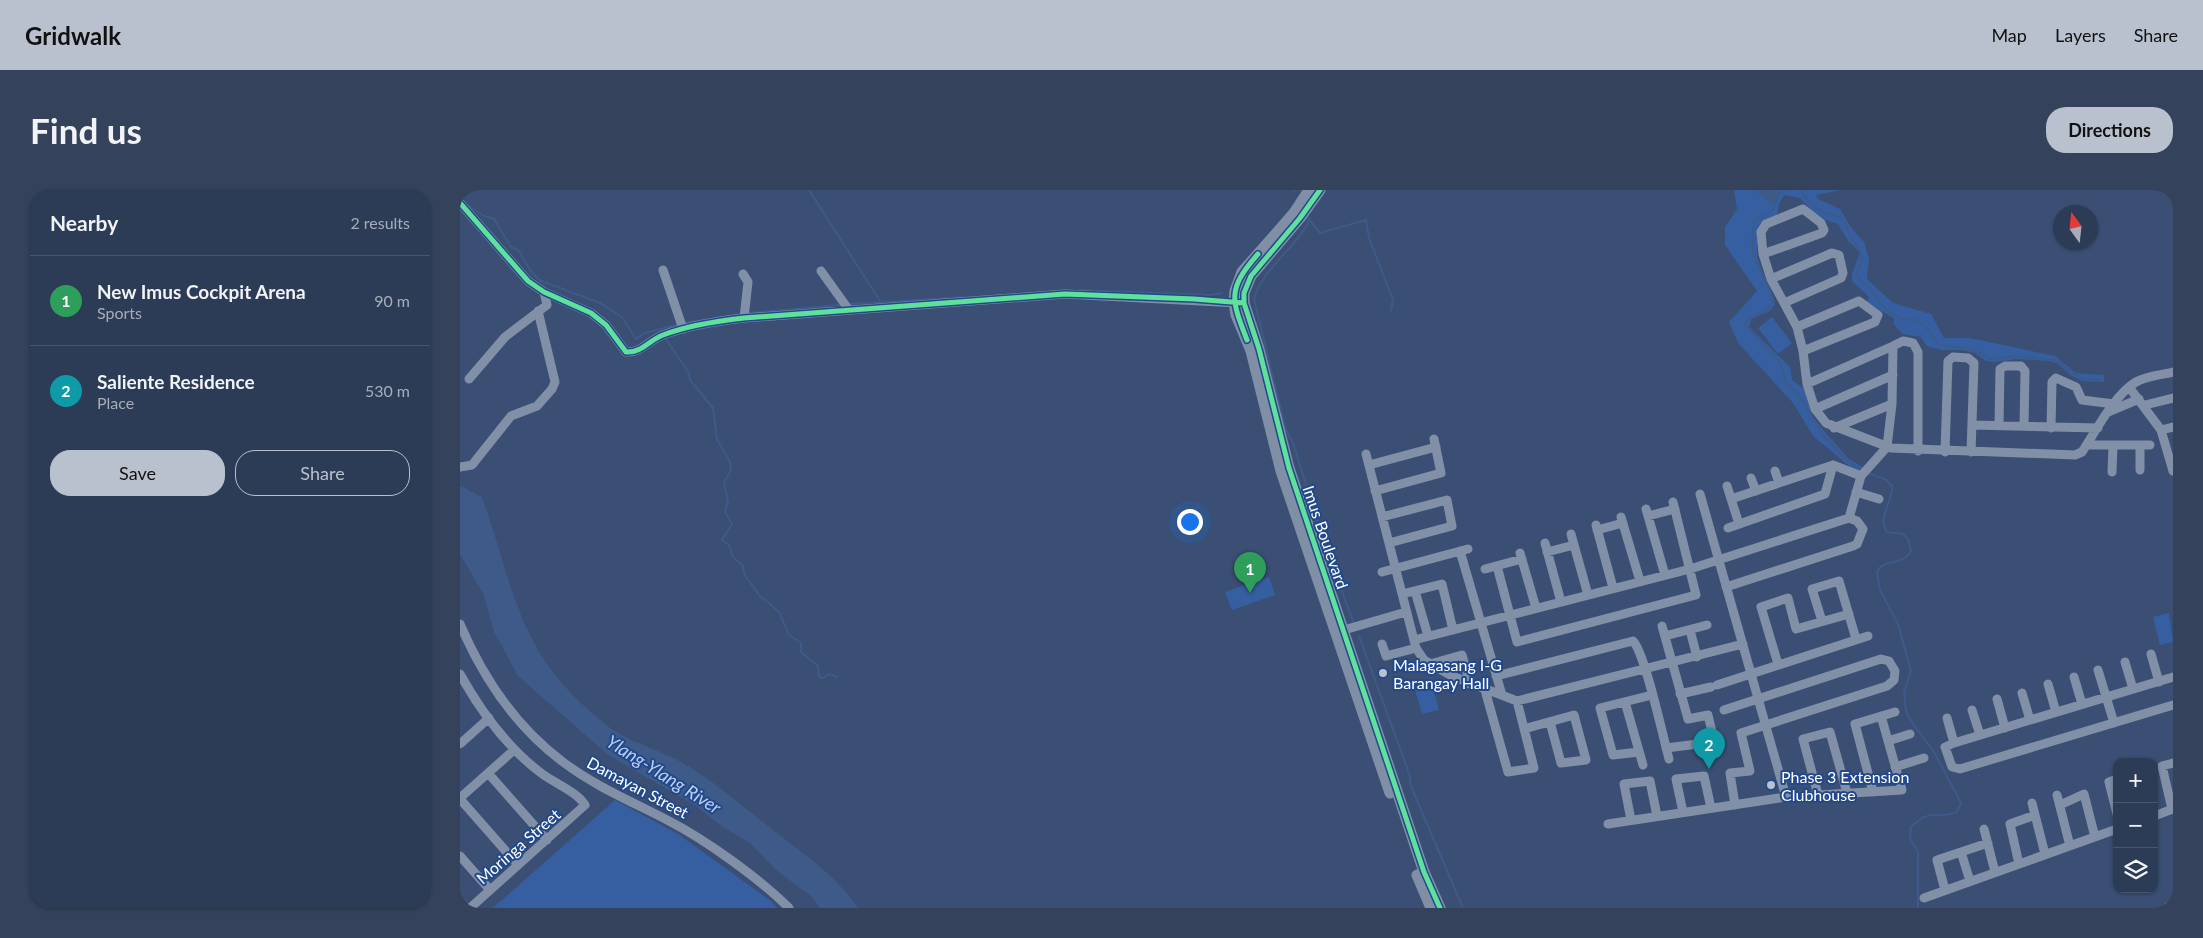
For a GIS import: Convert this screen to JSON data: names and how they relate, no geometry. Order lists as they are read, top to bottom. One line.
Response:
{"streets":{"main road":["Imus Boulevard"],"street":["Damayan Street","Moringa Street"]},"water":["Ylang-Ylang River"],"places":["Malagasang I-G Barangay Hall","Phase 3 Extension Clubhouse"],"north":"top","page":{"header":"Gridwalk","nav":["Map","Layers","Share"],"buttons":["Directions",["Save","Share"]],"title":"Find us","heading":["Nearby","2 results"],"list":[{"mark":"1","name":"New Imus Cockpit Arena","note":"Sports","value":"90 m"},{"mark":"2","name":"Saliente Residence","note":"Place","value":"530 m"}],"pins":["1","2"],"map_buttons":["+","−"]}}
